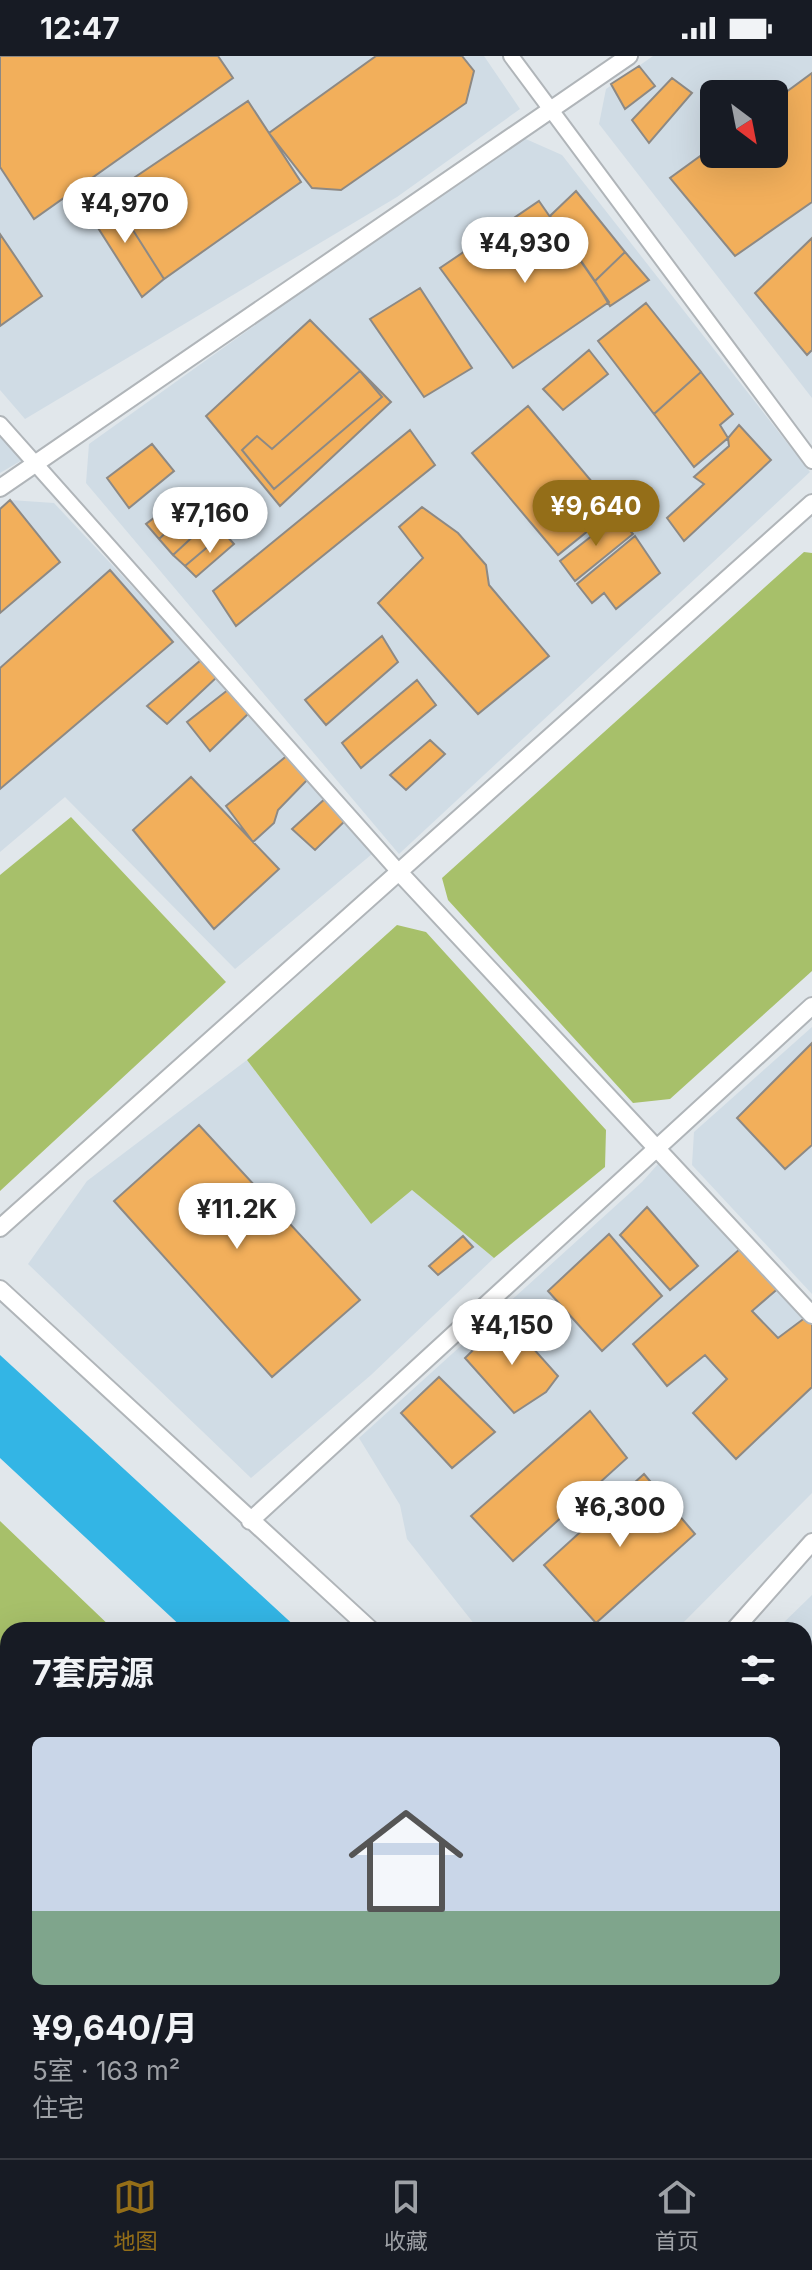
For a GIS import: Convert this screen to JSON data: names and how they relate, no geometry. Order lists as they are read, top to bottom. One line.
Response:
{"north":"bottom right","page":{"status":"12:47","price":["¥4,970","¥4,930","¥9,640","¥7,160","¥11.2K","¥4,150","¥6,300"],"heading":"7套房源","list":[{"name":"¥9,640/月","note":"5室 · 163 m² · 住宅"}],"tabs":["地图","收藏","首页"]}}
